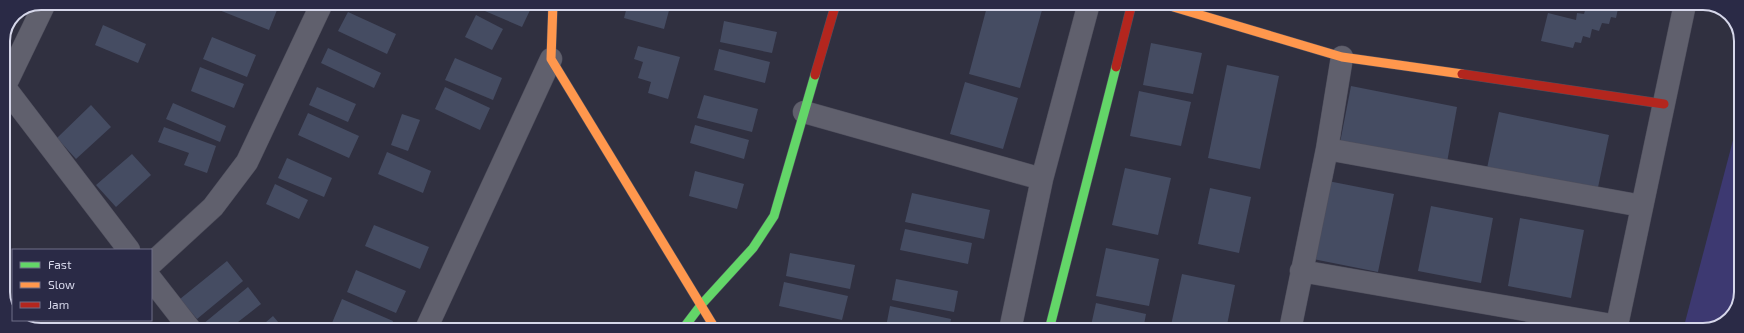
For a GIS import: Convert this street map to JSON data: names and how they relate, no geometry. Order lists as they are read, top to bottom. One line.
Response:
{"legend":["Fast","Slow","Jam"]}
